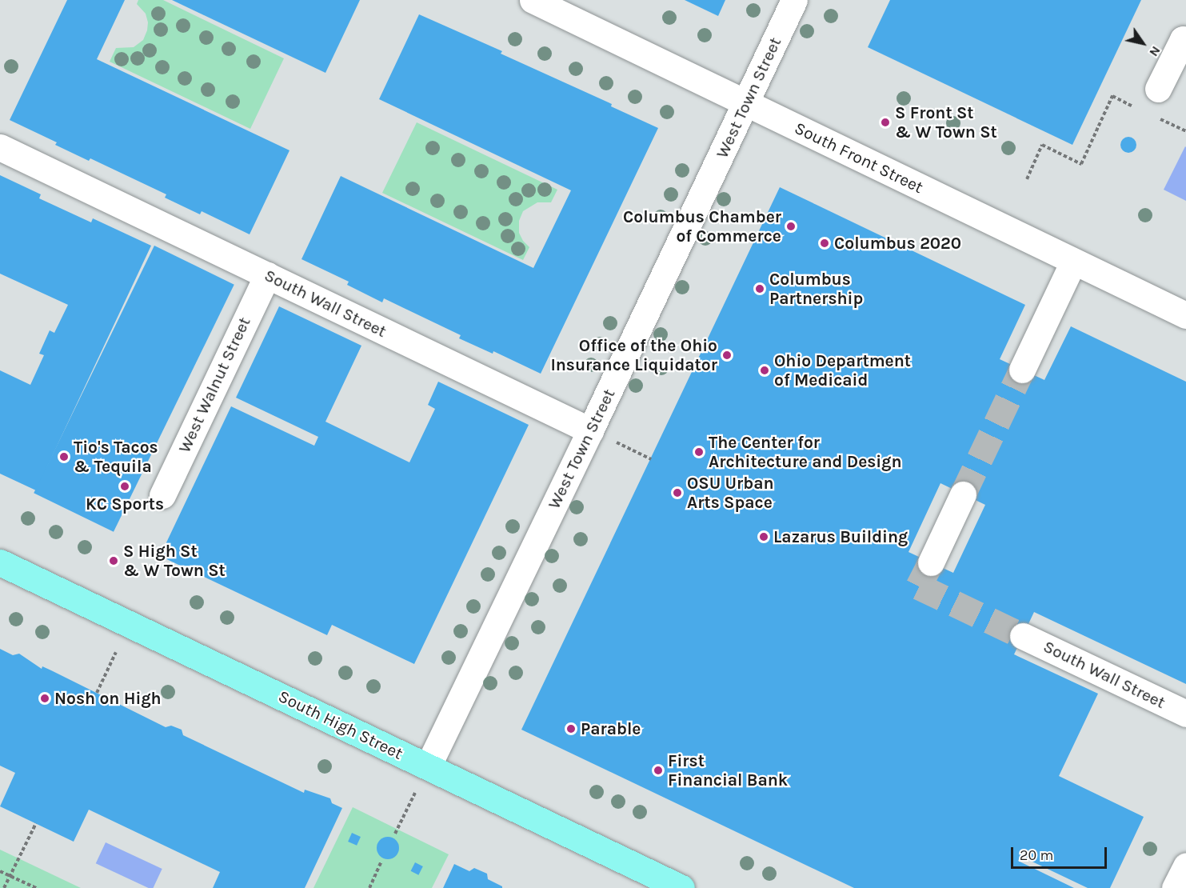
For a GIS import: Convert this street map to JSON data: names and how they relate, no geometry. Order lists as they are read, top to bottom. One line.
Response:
{"streets":{"main road":["South High Street"],"street":["West Town Street","South Front Street","South Wall Street","West Walnut Street"]},"crossings":[["West Town Street","South Front Street"],["West Town Street","South Wall Street"],["West Town Street","South High Street"],["South Wall Street","West Walnut Street"]],"places":["S Front St & W Town St","Columbus Chamber of Commerce","Columbus 2020","Columbus Partnership","Office of the Ohio Insurance Liquidator","Ohio Department of Medicaid","The Center for Architecture and Design","Tio's Tacos & Tequila","KC Sports","OSU Urban Arts Space","Lazarus Building","S High St & W Town St","Nosh on High","Parable","First Financial Bank"],"scale_bar":"20 m","north":"bottom right"}
